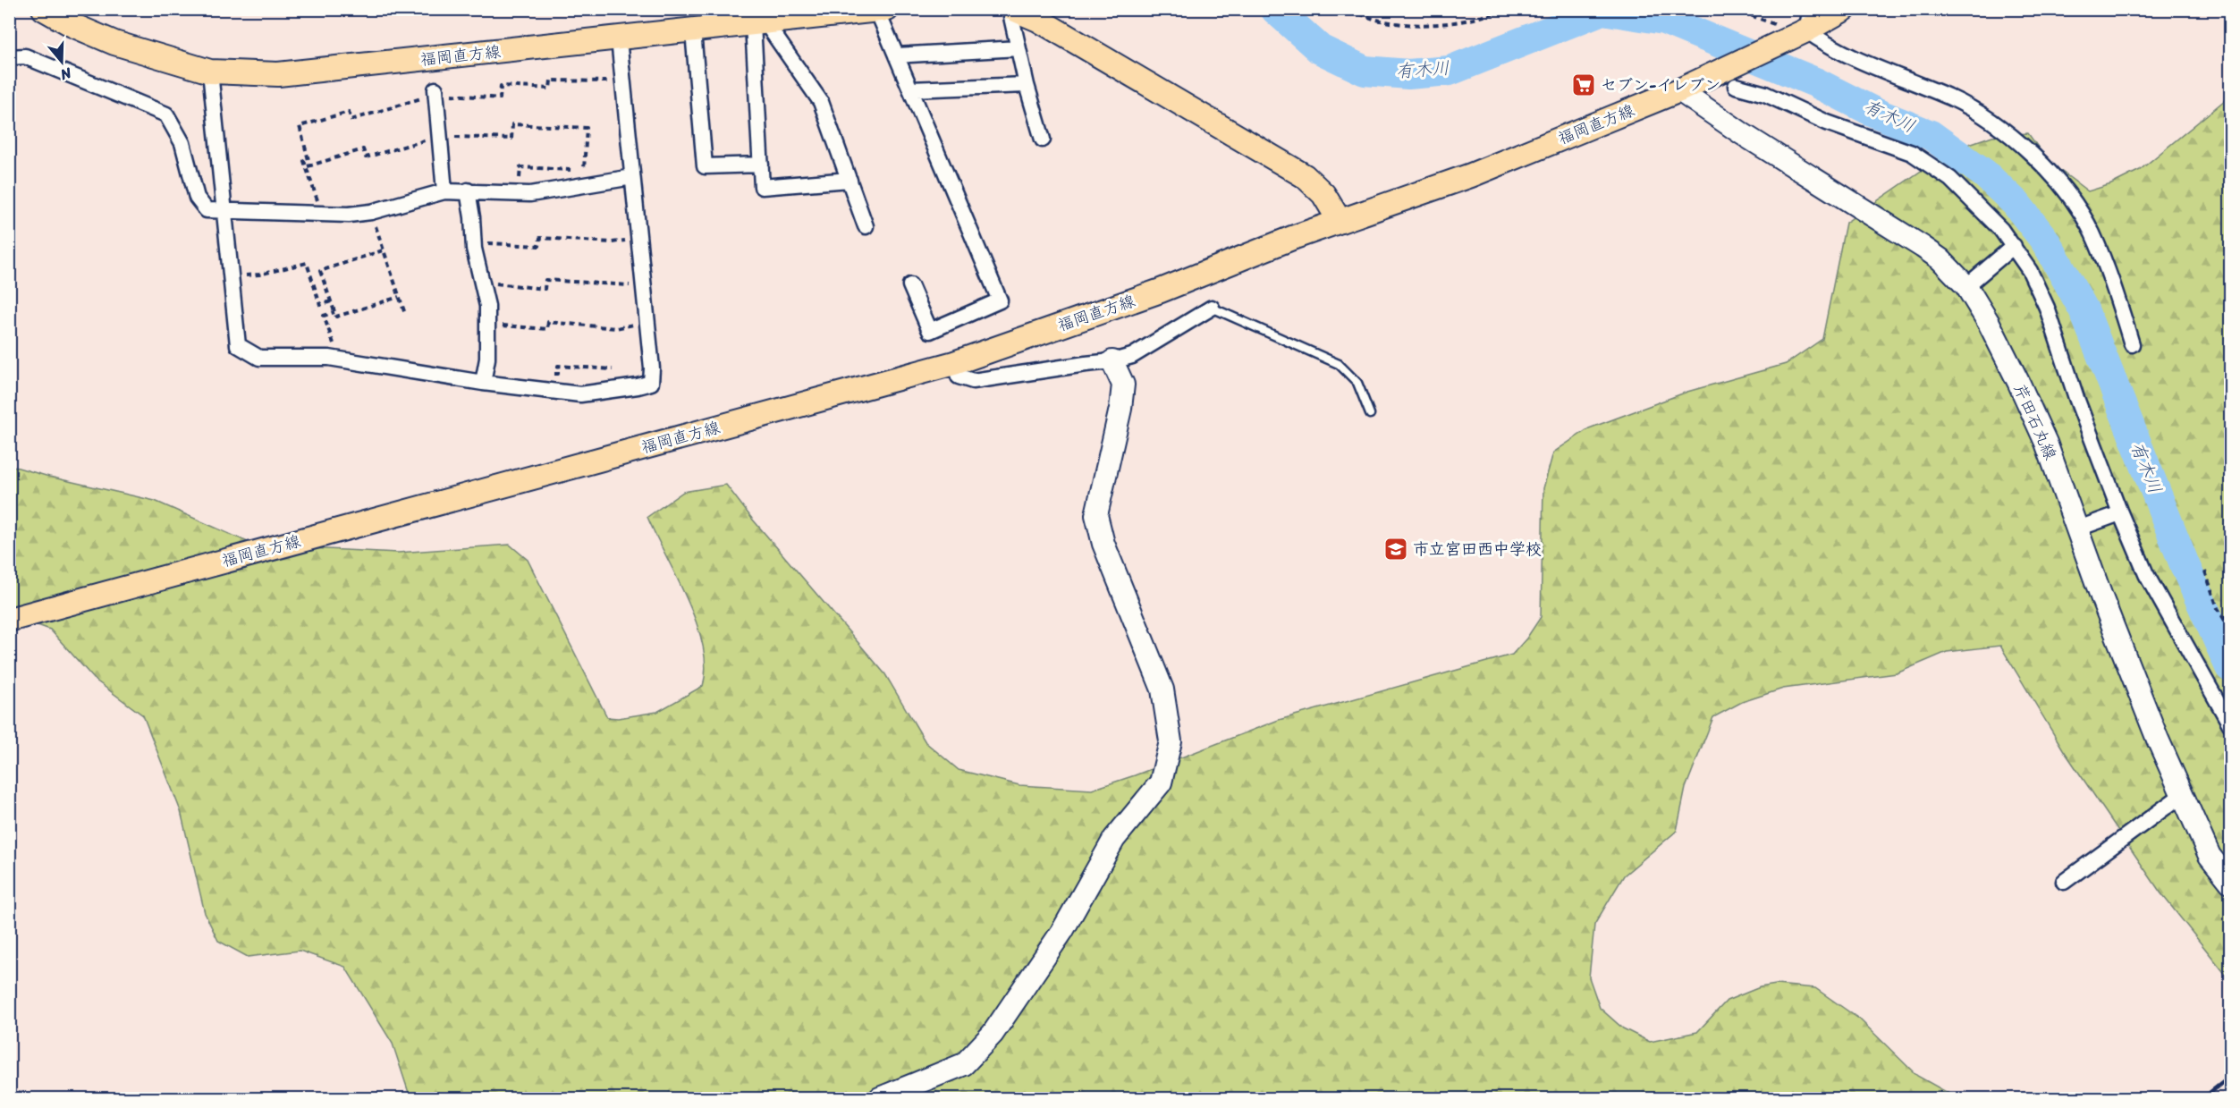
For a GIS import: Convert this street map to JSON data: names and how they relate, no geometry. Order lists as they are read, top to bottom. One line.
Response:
{"streets":{"main road":["福岡直方線","芹田石丸線"]},"crossings":[["福岡直方線","芹田石丸線"]],"water":["有木川"],"places":{"supermarket":["セブン-イレブン"],"school or university":["市立宮田西中学校"]},"north":"bottom"}
